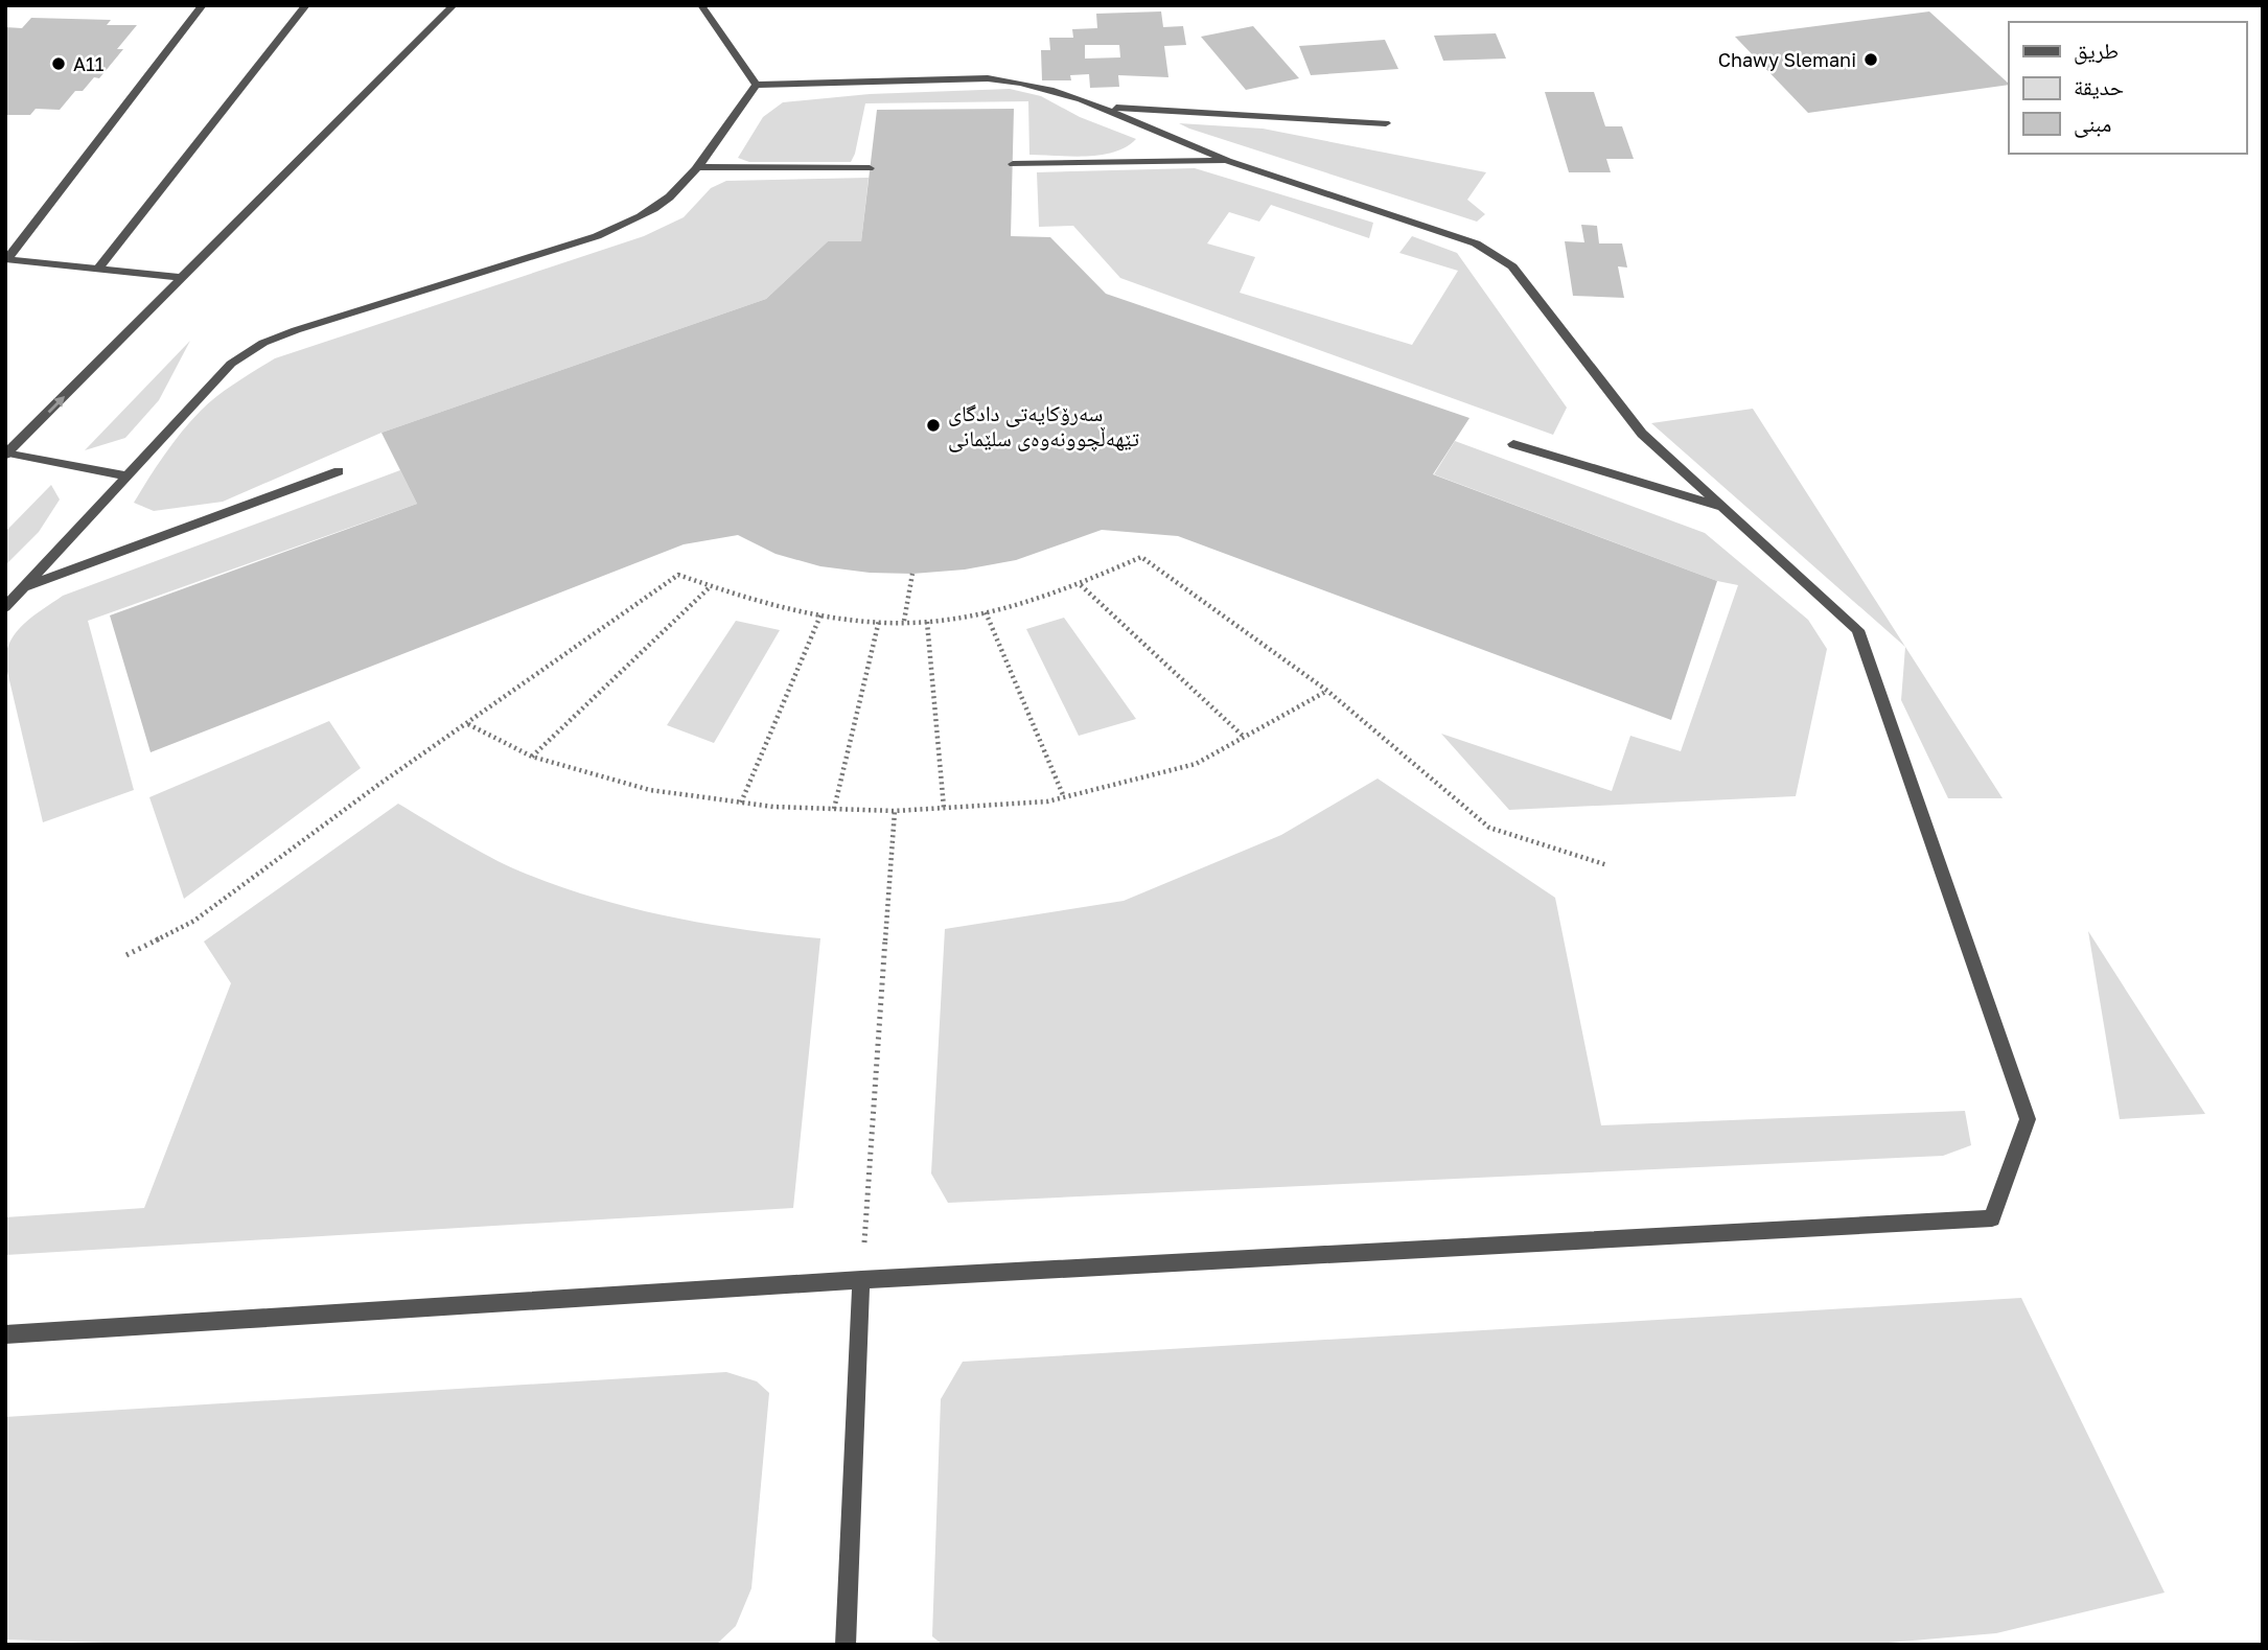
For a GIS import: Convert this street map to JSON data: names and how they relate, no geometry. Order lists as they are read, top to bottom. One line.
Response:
{"places":["Chawy Slemani","A11","سەرۆکایەتی دادگای تێهەڵچوونەوەی سلێمانی"],"legend":["طريق","حديقة","مبنى"]}
